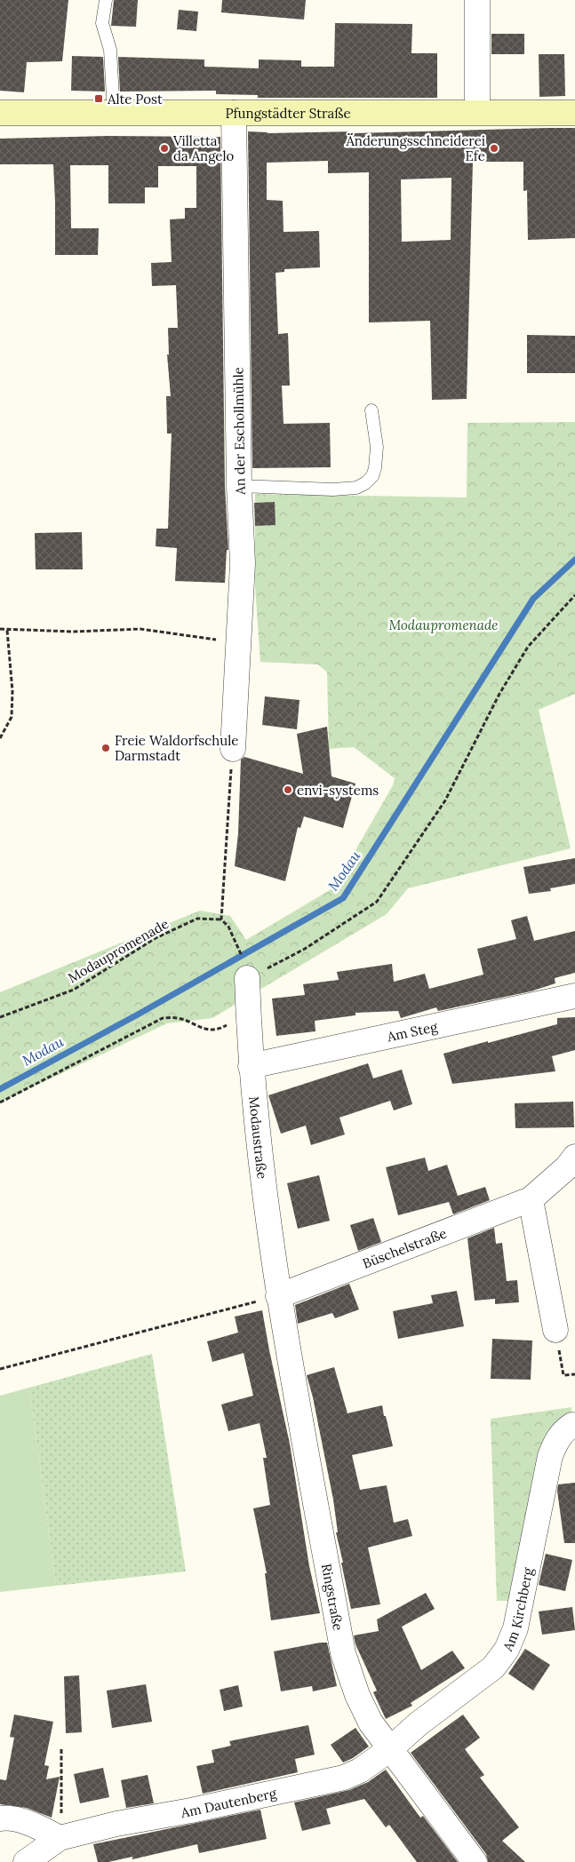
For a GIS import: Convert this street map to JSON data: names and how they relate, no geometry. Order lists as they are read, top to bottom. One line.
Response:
{"streets":{"street":["Pfungstädter Straße","An der Eschollmühle","Am Steg","Modaustraße","Büschelstraße","Ringstraße","Am Kirchberg","Am Dautenberg"],"path":["Modaupromenade"]},"crossings":[["Pfungstädter Straße","An der Eschollmühle"],["Am Steg","Modaustraße"],["Modaustraße","Büschelstraße"],["Modaustraße","Ringstraße"],["Büschelstraße","Ringstraße"],["Ringstraße","Am Kirchberg"],["Ringstraße","Am Dautenberg"],["Am Kirchberg","Am Dautenberg"]],"water":["Modau"],"parks":["Modaupromenade"],"places":{"transit":["Alte Post"],"other":["Villetta da Angelo","Änderungsschneiderei Efe","Freie Waldorfschule Darmstadt","envi-systems"]}}
